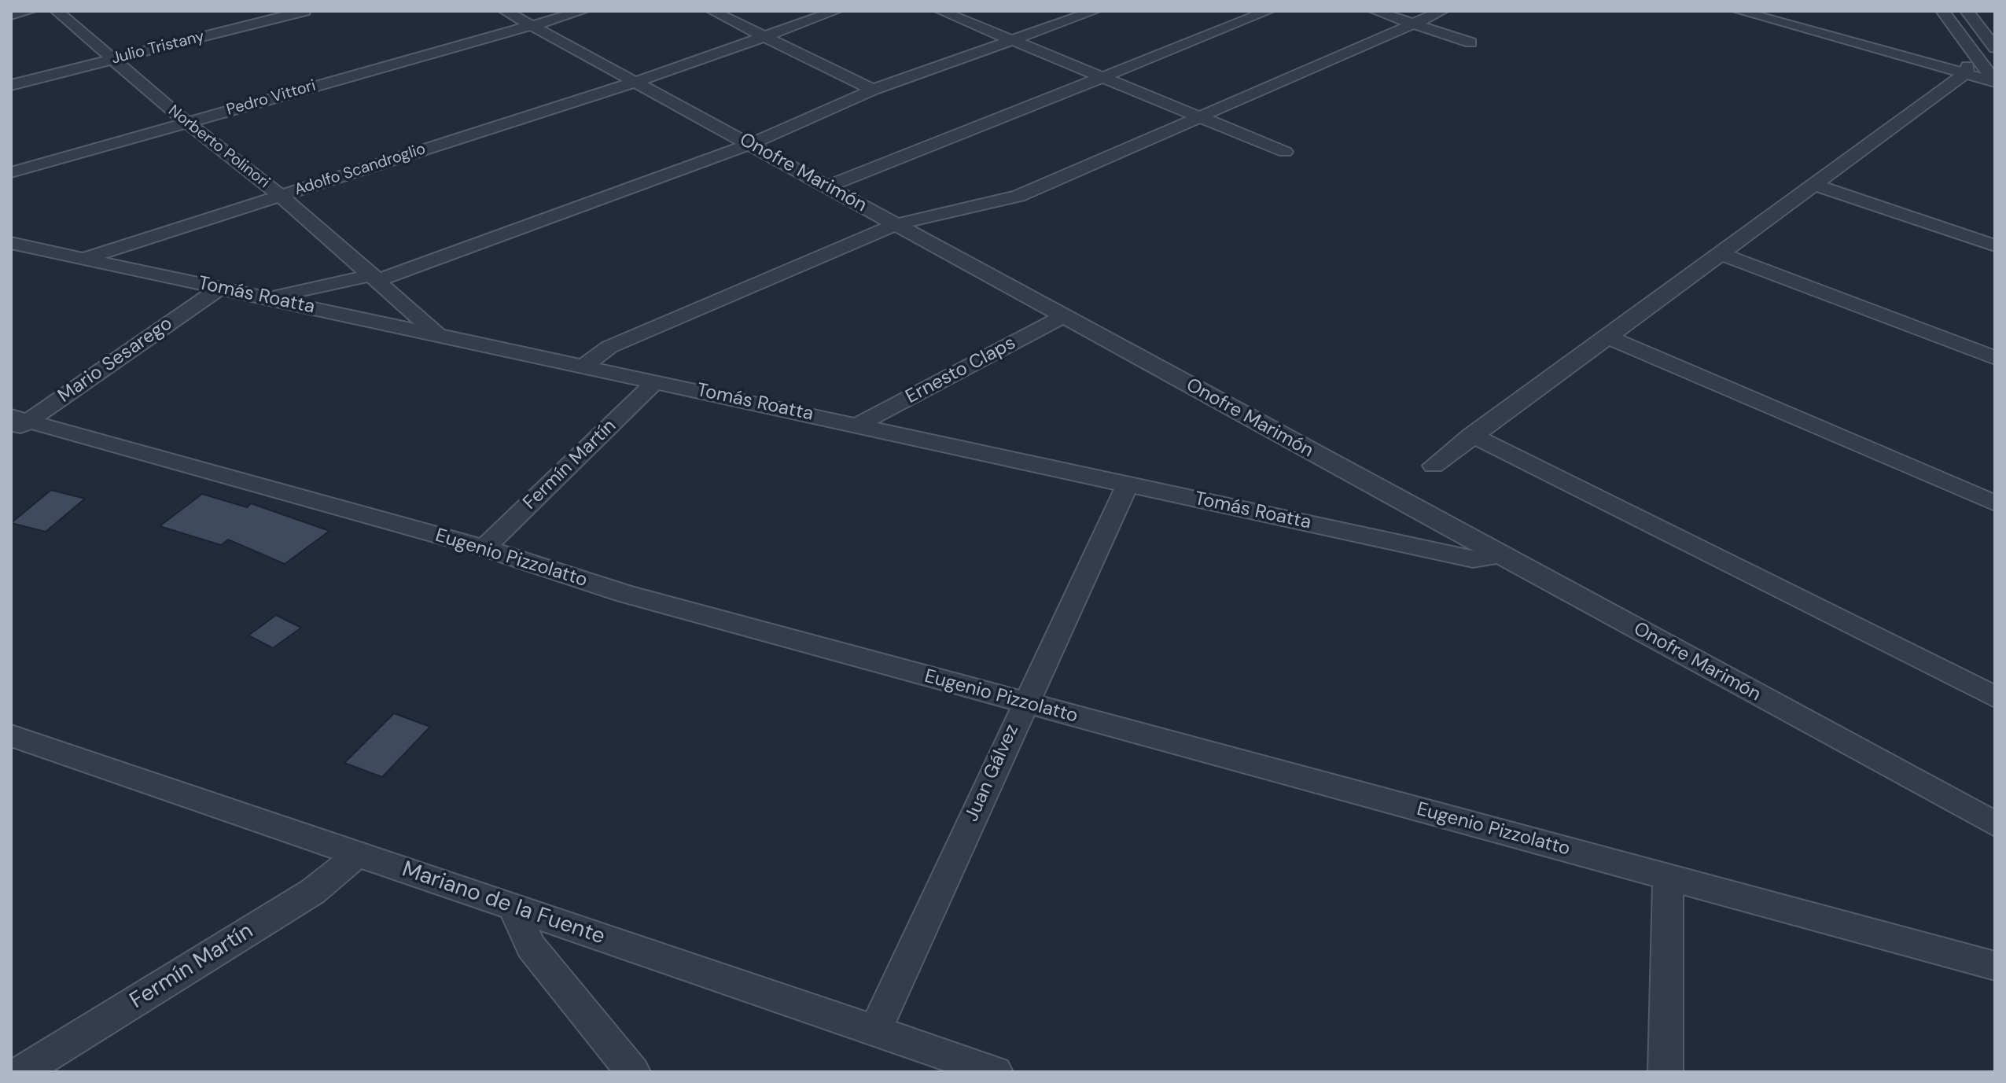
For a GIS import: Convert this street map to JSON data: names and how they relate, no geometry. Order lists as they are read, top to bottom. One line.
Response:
{"streets":{"street":["Julio Tristany","Pedro Vittori","Norberto Polinori","Adolfo Scandroglio","Onofre Marimón","Tomás Roatta","Mario Sesarego","Ernesto Claps","Fermín Martín","Eugenio Pizzolatto","Juan Gálvez","Mariano de la Fuente"]},"crossings":[["Julio Tristany","Norberto Polinori"],["Pedro Vittori","Norberto Polinori"],["Pedro Vittori","Onofre Marimón"],["Norberto Polinori","Adolfo Scandroglio"],["Norberto Polinori","Tomás Roatta"],["Adolfo Scandroglio","Onofre Marimón"],["Adolfo Scandroglio","Tomás Roatta"],["Onofre Marimón","Tomás Roatta"],["Onofre Marimón","Ernesto Claps"],["Tomás Roatta","Mario Sesarego"],["Tomás Roatta","Ernesto Claps"],["Tomás Roatta","Fermín Martín"],["Tomás Roatta","Juan Gálvez"],["Mario Sesarego","Eugenio Pizzolatto"],["Fermín Martín","Eugenio Pizzolatto"],["Fermín Martín","Mariano de la Fuente"],["Eugenio Pizzolatto","Juan Gálvez"],["Juan Gálvez","Mariano de la Fuente"]]}
